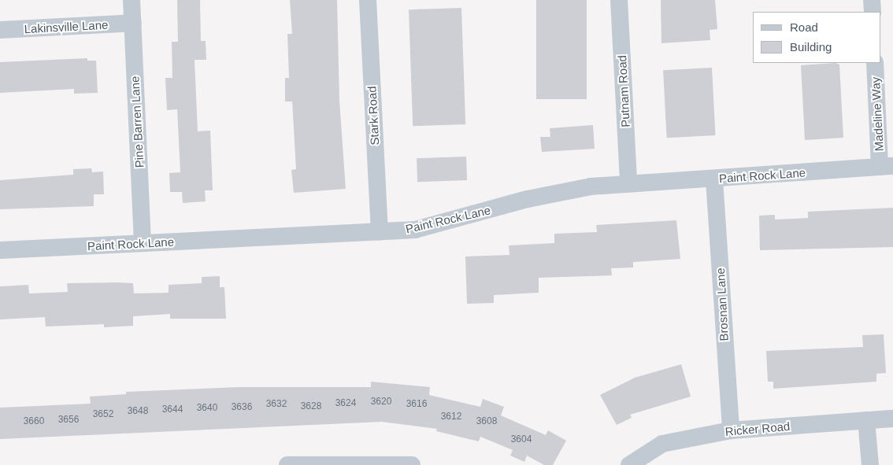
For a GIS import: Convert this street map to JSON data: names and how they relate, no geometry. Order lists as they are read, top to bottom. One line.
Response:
{"streets":{"street":["Lakinsville Lane","Putnam Road","Madeline Way","Stark Road","Pine Barren Lane","Paint Rock Lane","Brosnan Lane","Ricker Road"]},"crossings":[["Lakinsville Lane","Pine Barren Lane"],["Putnam Road","Paint Rock Lane"],["Madeline Way","Paint Rock Lane"],["Stark Road","Paint Rock Lane"],["Pine Barren Lane","Paint Rock Lane"],["Paint Rock Lane","Brosnan Lane"],["Brosnan Lane","Ricker Road"]],"house_numbers":["3620","3624","3632","3616","3628","3636","3640","3644","3648","3652","3612","3656","3660","3608","3604"],"legend":["Road","Building"]}
